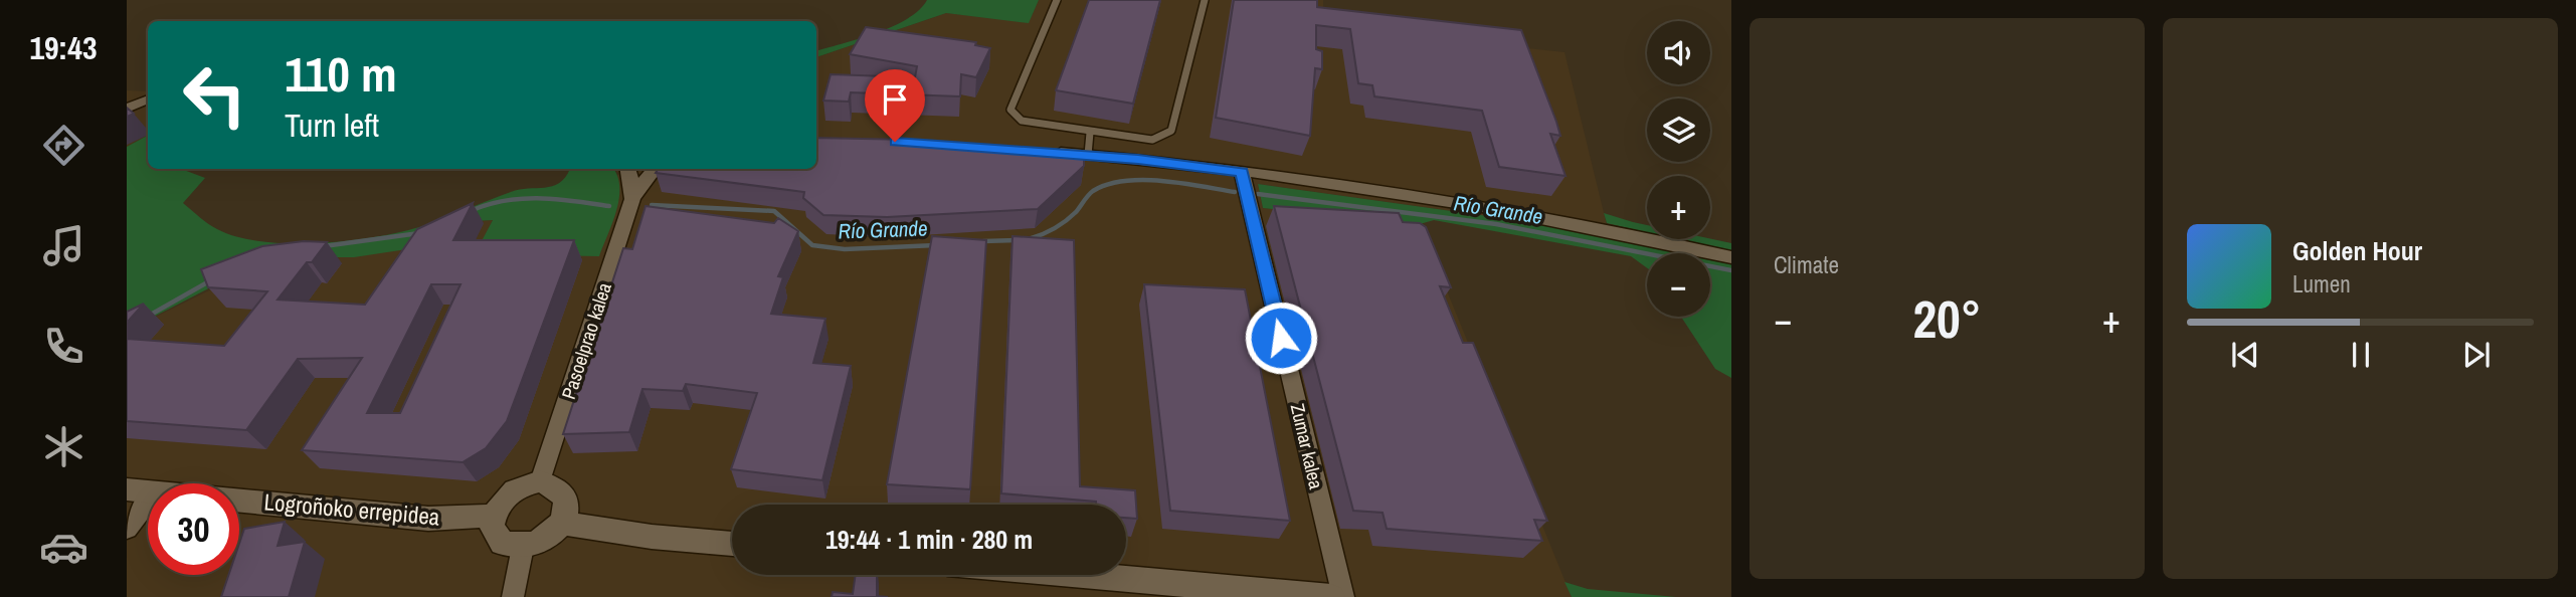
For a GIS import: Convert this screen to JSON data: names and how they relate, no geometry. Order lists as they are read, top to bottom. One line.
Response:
{"streets":{"main road":["Logroñoko errepidea"],"street":["Pasoelprao kalea","Zumar kalea"]},"crossings":[["Pasoelprao kalea","Logroñoko errepidea"]],"water":["Río Grande"],"page":{"tabs":"19:43","tile":"Climate","map_buttons":["+","−"],"turn":["110 m","Turn left"],"song":["Golden Hour","Lumen"],"heat":["−","20°","+"],"limit":"30","trip":"19:44 · 1 min · 280 m"}}
